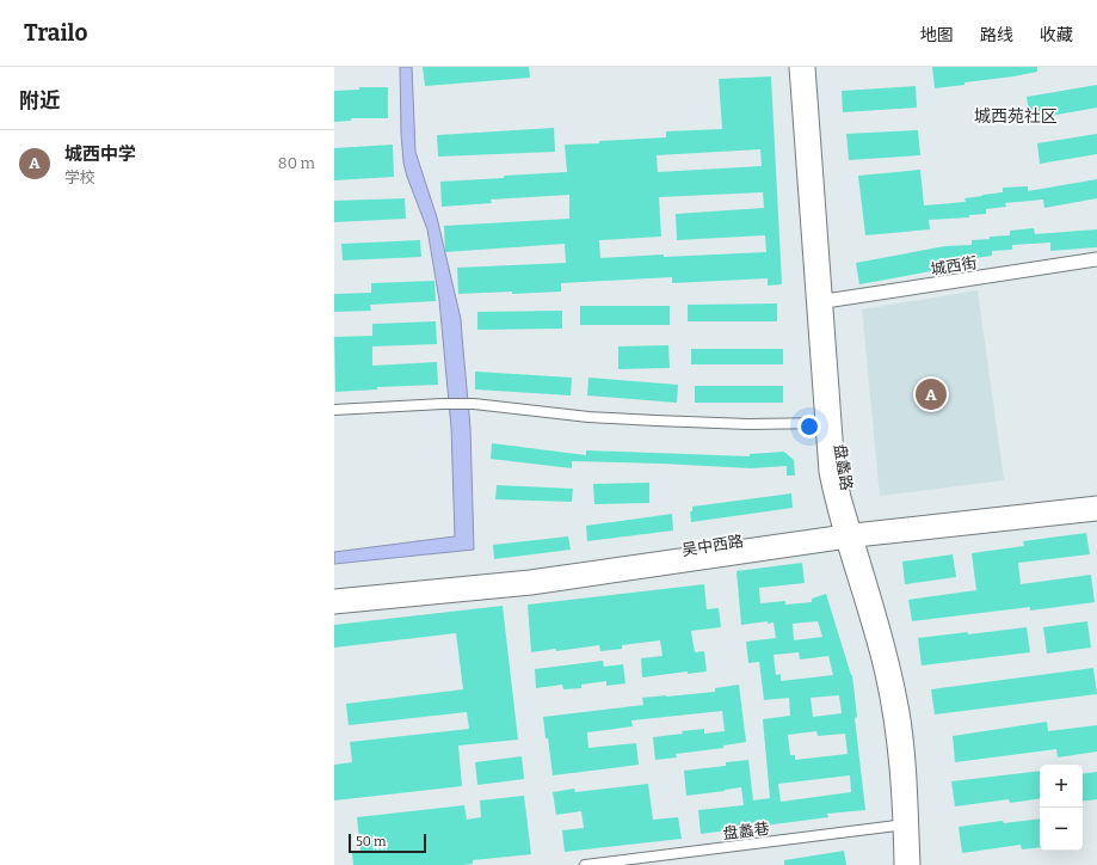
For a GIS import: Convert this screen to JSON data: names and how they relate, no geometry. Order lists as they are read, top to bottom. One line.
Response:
{"streets":{"main road":["城西街","盘蠡路","吴中西路"],"street":["盘蠡巷"]},"crossings":[["城西街","盘蠡路"],["盘蠡路","吴中西路"],["盘蠡路","盘蠡巷"]],"districts":["城西苑社区"],"scale_bar":"50 m","page":{"header":"Trailo","nav":["地图","路线","收藏"],"heading":"附近","list":[{"mark":"A","name":"城西中学","note":"学校","value":"80 m"}],"pins":"A","map_buttons":["+","−"],"scale":"50 m"}}
